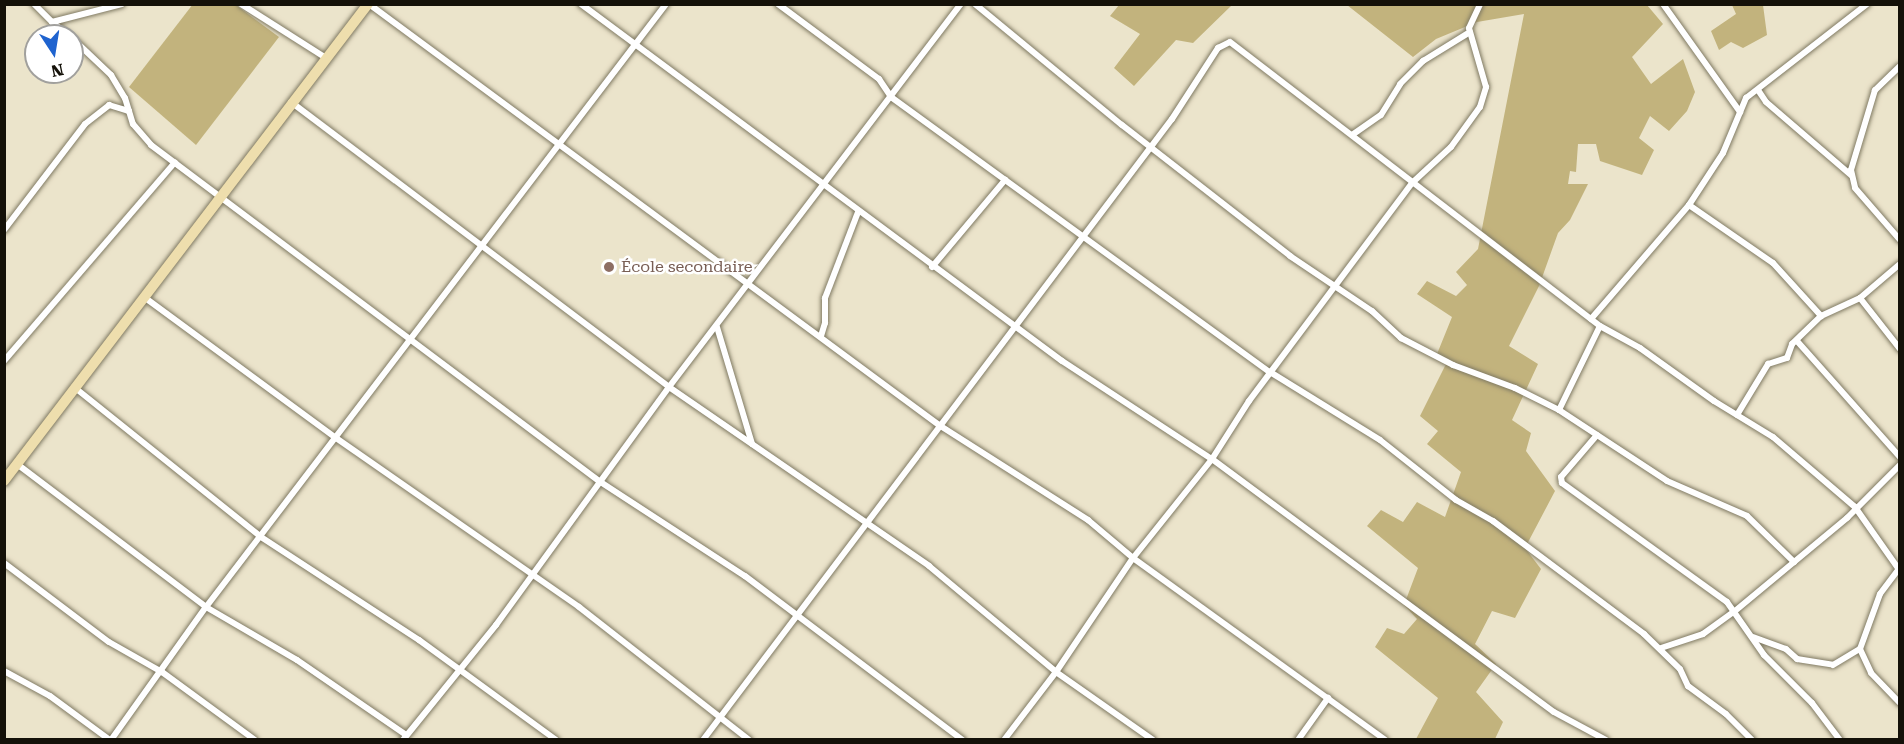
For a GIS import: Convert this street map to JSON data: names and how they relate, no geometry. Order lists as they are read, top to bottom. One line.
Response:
{"places":["École secondaire"],"north":"bottom"}
